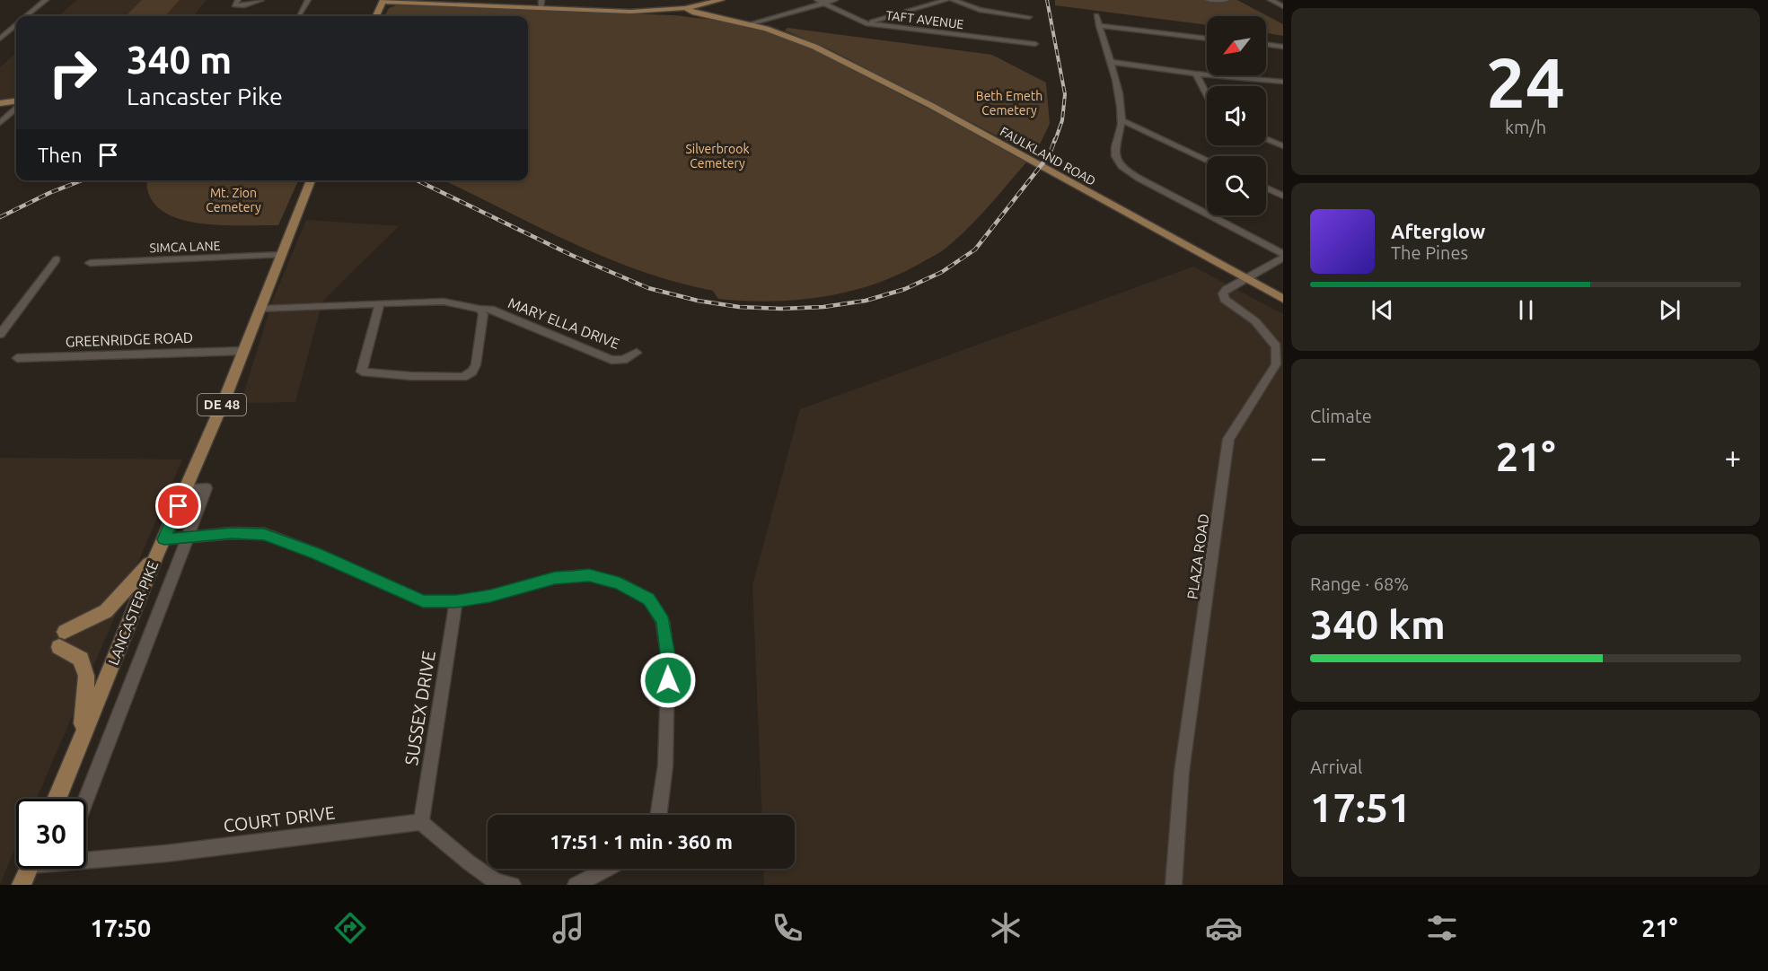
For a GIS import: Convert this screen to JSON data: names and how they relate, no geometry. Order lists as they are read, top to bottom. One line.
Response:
{"streets":{"main road":["FAULKLAND ROAD","DE 48","LANCASTER PIKE"],"street":["TAFT AVENUE","SIMCA LANE","MARY ELLA DRIVE","GREENRIDGE ROAD","PLAZA ROAD","SUSSEX DRIVE","COURT DRIVE"]},"crossings":[["FAULKLAND ROAD","PLAZA ROAD"],["SIMCA LANE","LANCASTER PIKE"],["MARY ELLA DRIVE","LANCASTER PIKE"],["GREENRIDGE ROAD","LANCASTER PIKE"],["SUSSEX DRIVE","COURT DRIVE"]],"parks":["Beth Emeth Cemetery","Silverbrook Cemetery","Mt. Zion Cemetery"],"north":"bottom left","page":{"tile":[["24","km/h"],"Climate",["Range · 68%","340 km"],["Arrival","17:51"]],"turn":["340 m","Lancaster Pike"],"then":"Then","song":["Afterglow","The Pines"],"heat":["−","21°","+"],"limit":"30","trip":"17:51 · 1 min · 360 m","tabs":["17:50","21°"]}}
